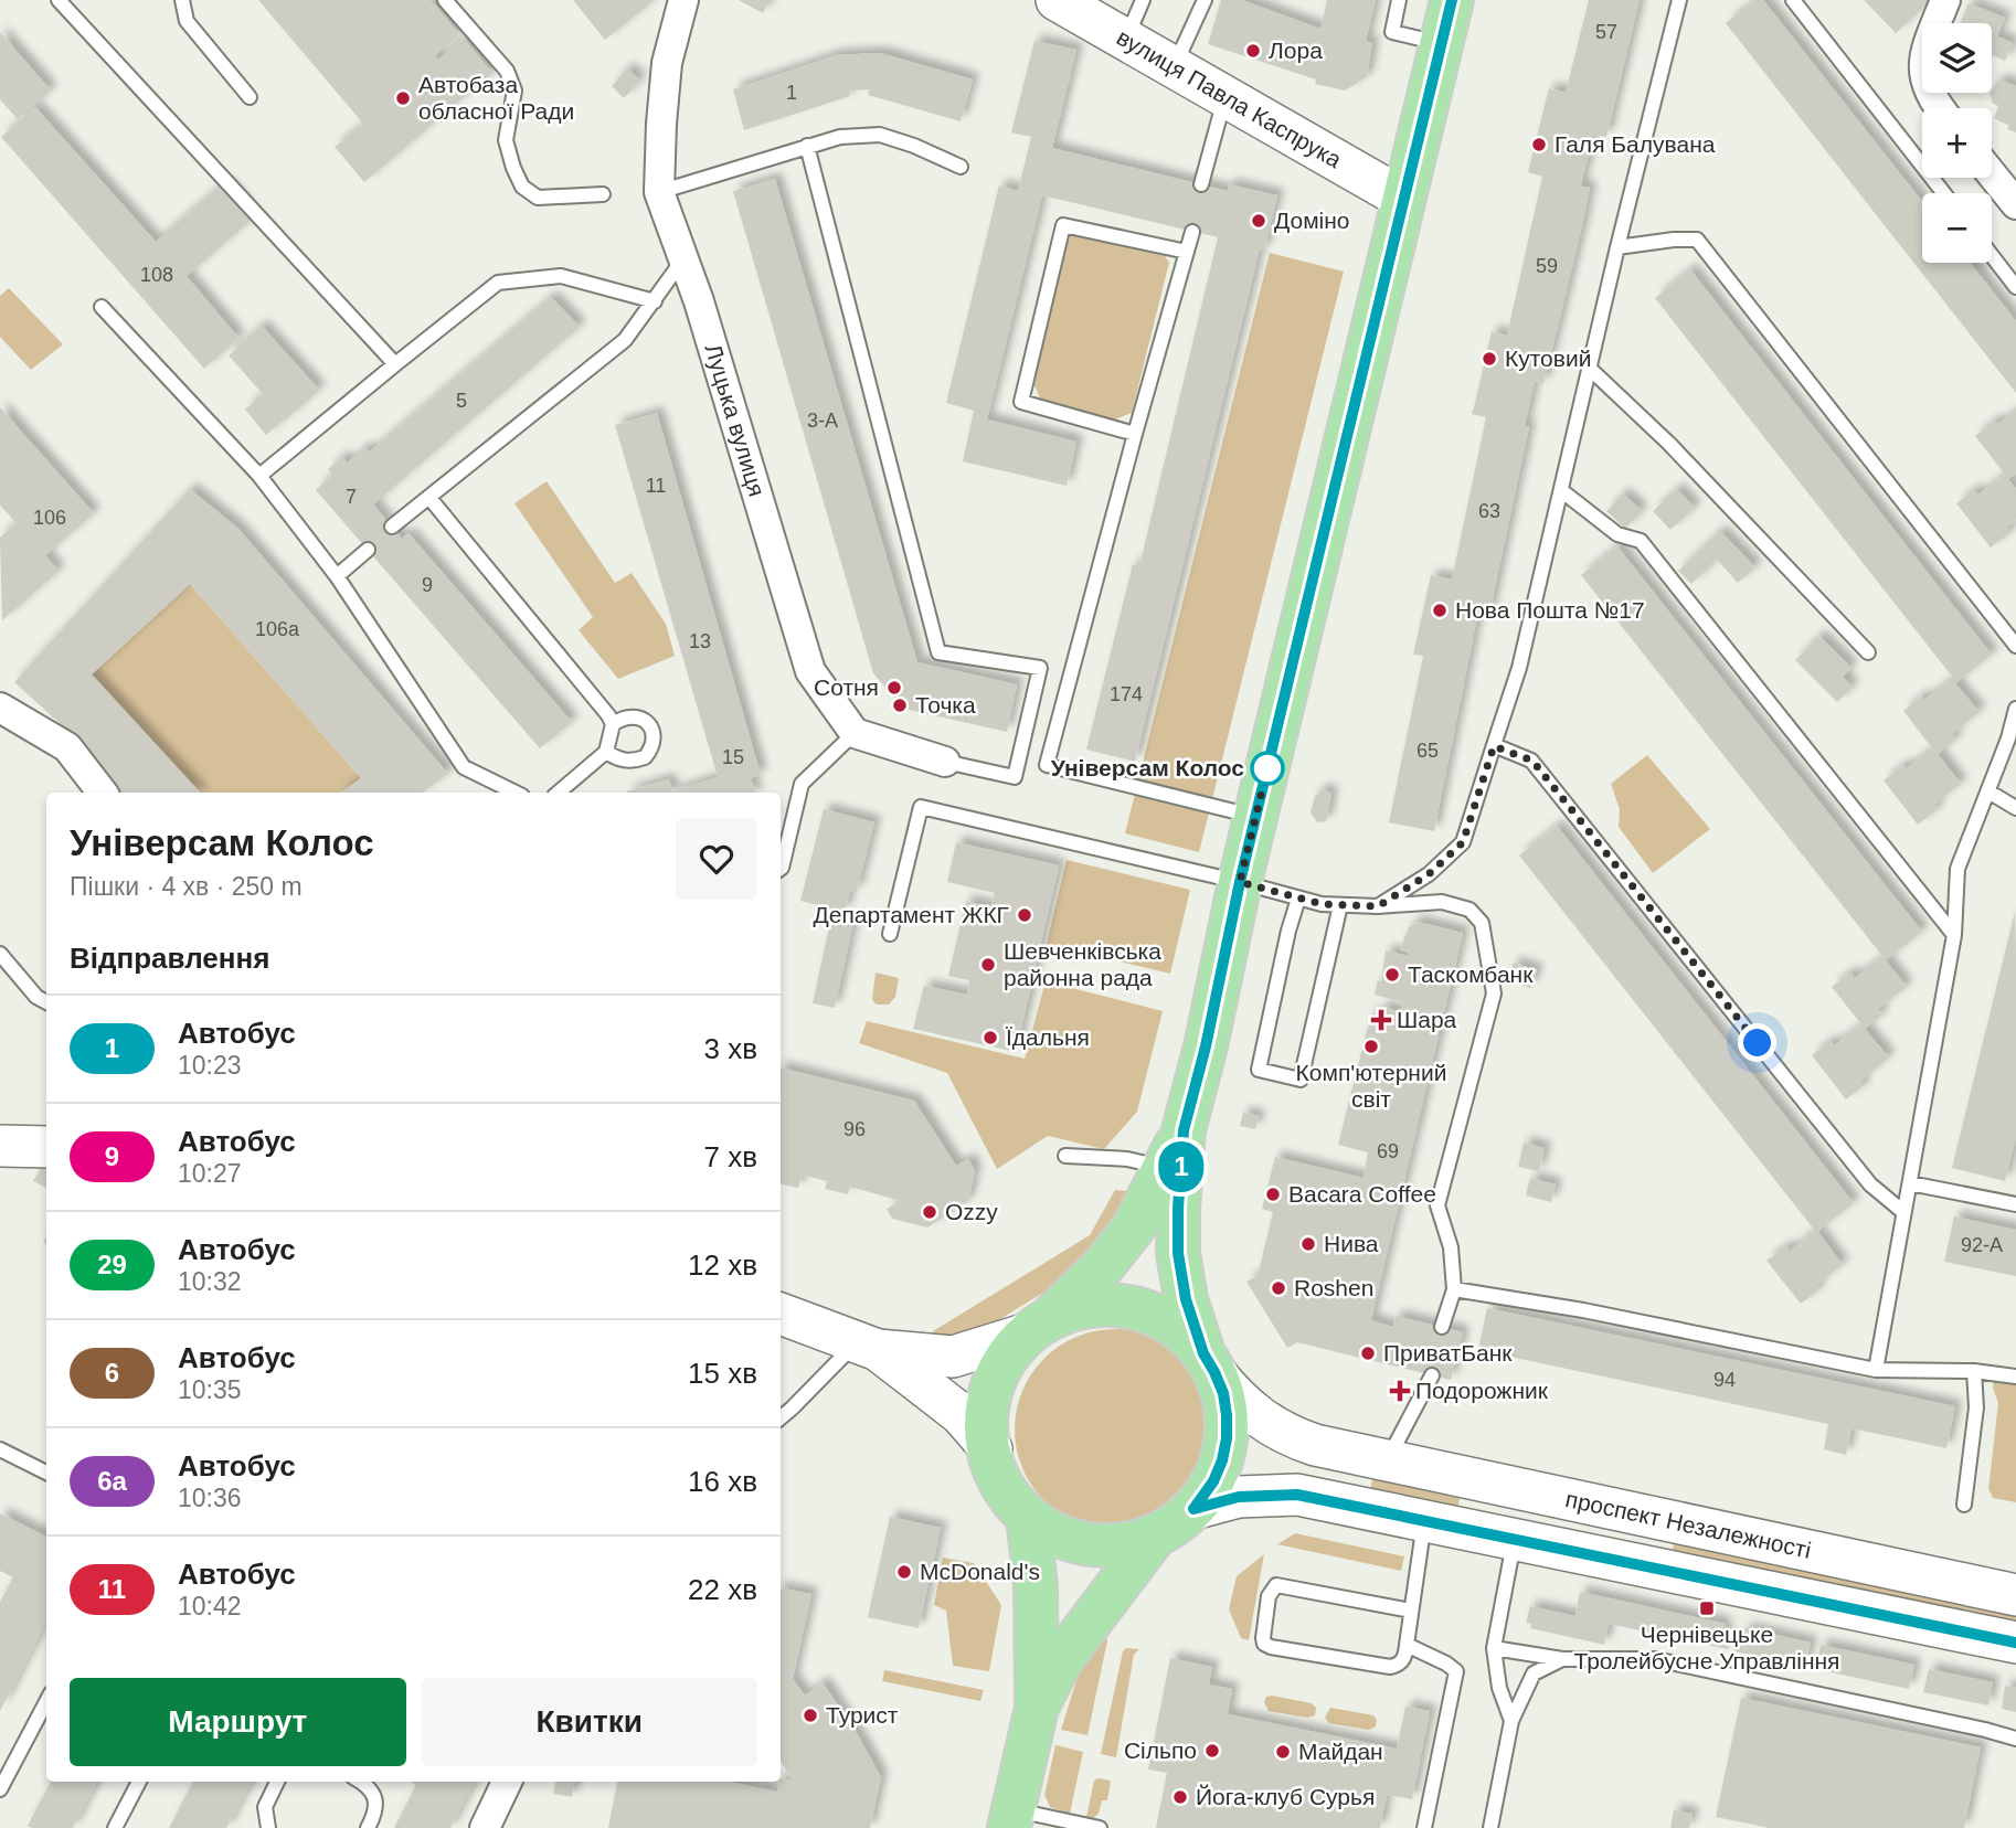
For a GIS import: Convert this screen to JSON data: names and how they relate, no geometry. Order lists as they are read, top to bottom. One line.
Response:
{"streets":{"main road":["вулиця Павла Каспрука","проспект Незалежності"],"street":["Луцька вулиця"]},"places":{"other":["Лора","Автобаза обласної Ради","Галя Балувана","Доміно","Кутовий","Нова Пошта №17","Сотня","Точка","Універсам Колос","Департамент ЖКГ","Шевченківська районна рада","Таскомбанк","Їдальня","Комп'ютерний світ","Bacara Coffee","Ozzy","Нива","Roshen","ПриватБанк","McDonald's","Турист","Сільпо","Майдан","Йога-клуб Сурья"],"health":["Шара","Подорожник"],"transit":["Чернівецьке Тролейбусне Управління"]},"lines":["bus line 1"],"house_numbers":["57","1","59","108","5","3-А","11","7","63","106","9","106а","13","174","65","15","96","69","92-А","94"],"page":{"on_map":"1","map_buttons":["+","−"],"heading":[["Універсам Колос","Пішки · 4 хв · 250 m"],"Відправлення"],"list":[{"mark":"1","name":"Автобус","note":"10:23","value":"3 хв"},{"mark":"9","name":"Автобус","note":"10:27","value":"7 хв"},{"mark":"29","name":"Автобус","note":"10:32","value":"12 хв"},{"mark":"6","name":"Автобус","note":"10:35","value":"15 хв"},{"mark":"6а","name":"Автобус","note":"10:36","value":"16 хв"},{"mark":"11","name":"Автобус","note":"10:42","value":"22 хв"}],"buttons":["Маршрут","Квитки"]}}
